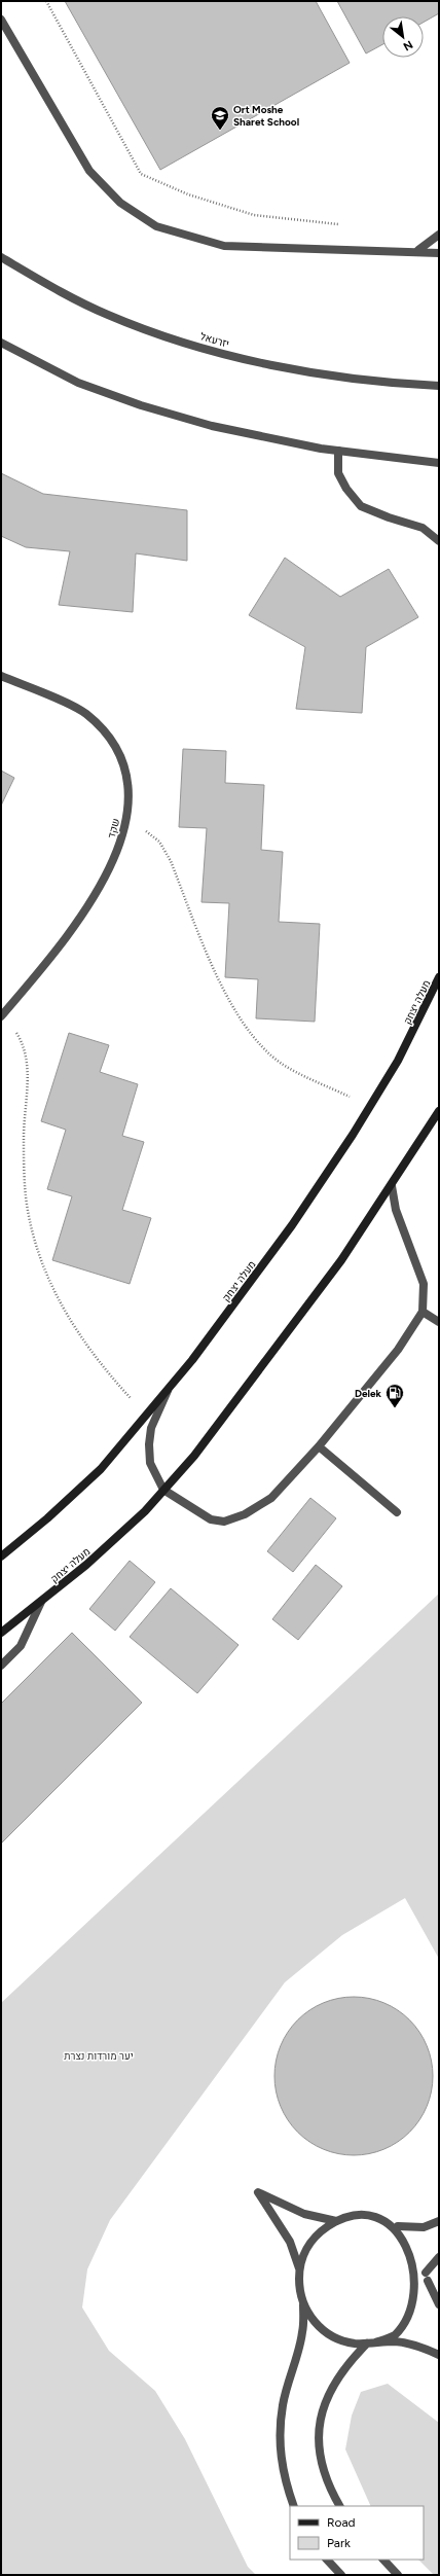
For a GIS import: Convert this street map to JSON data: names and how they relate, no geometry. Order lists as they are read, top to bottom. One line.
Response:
{"streets":{"main road":["מעלה יצחק"],"street":["יזרעאל","שקד"]},"parks":["יער מורדות נצרת"],"places":{"school or university":["Ort Moshe Sharet School"],"fuel station":["Delek"]},"legend":["Road","Park"],"north":"bottom right"}
